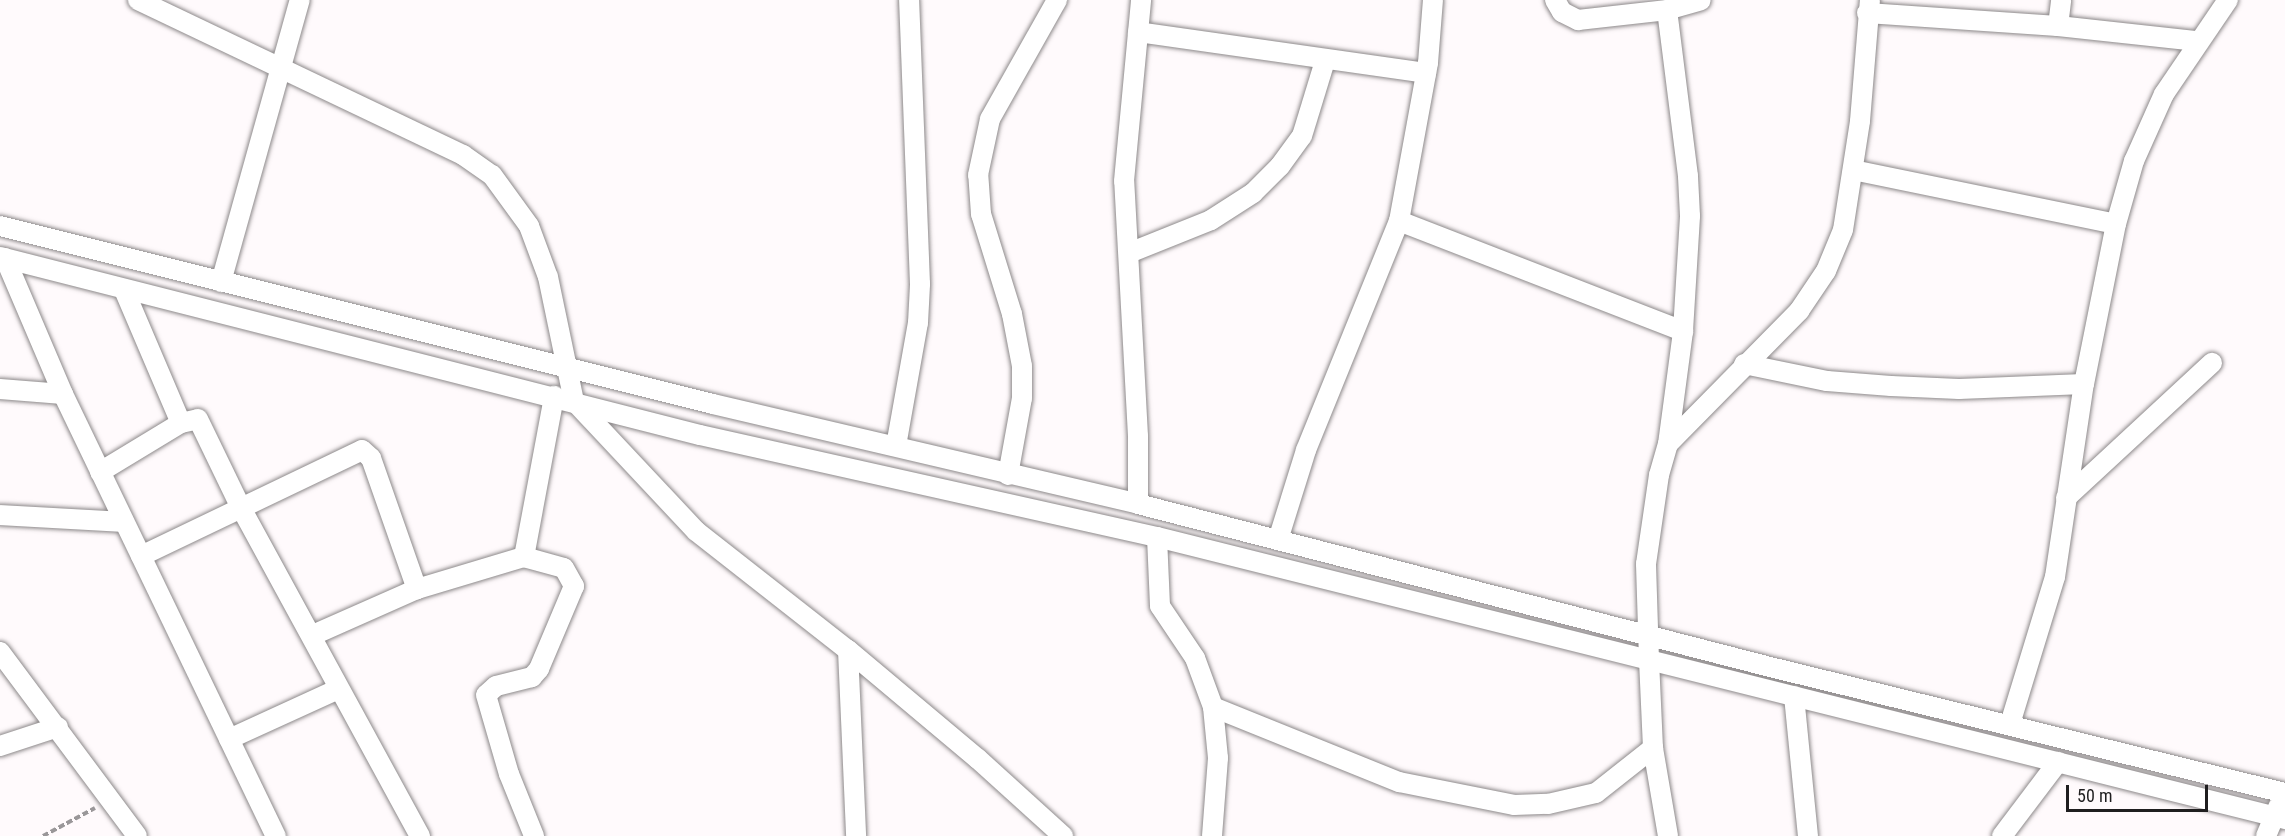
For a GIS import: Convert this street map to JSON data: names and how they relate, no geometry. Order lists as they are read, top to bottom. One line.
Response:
{"scale_bar":"50 m"}
